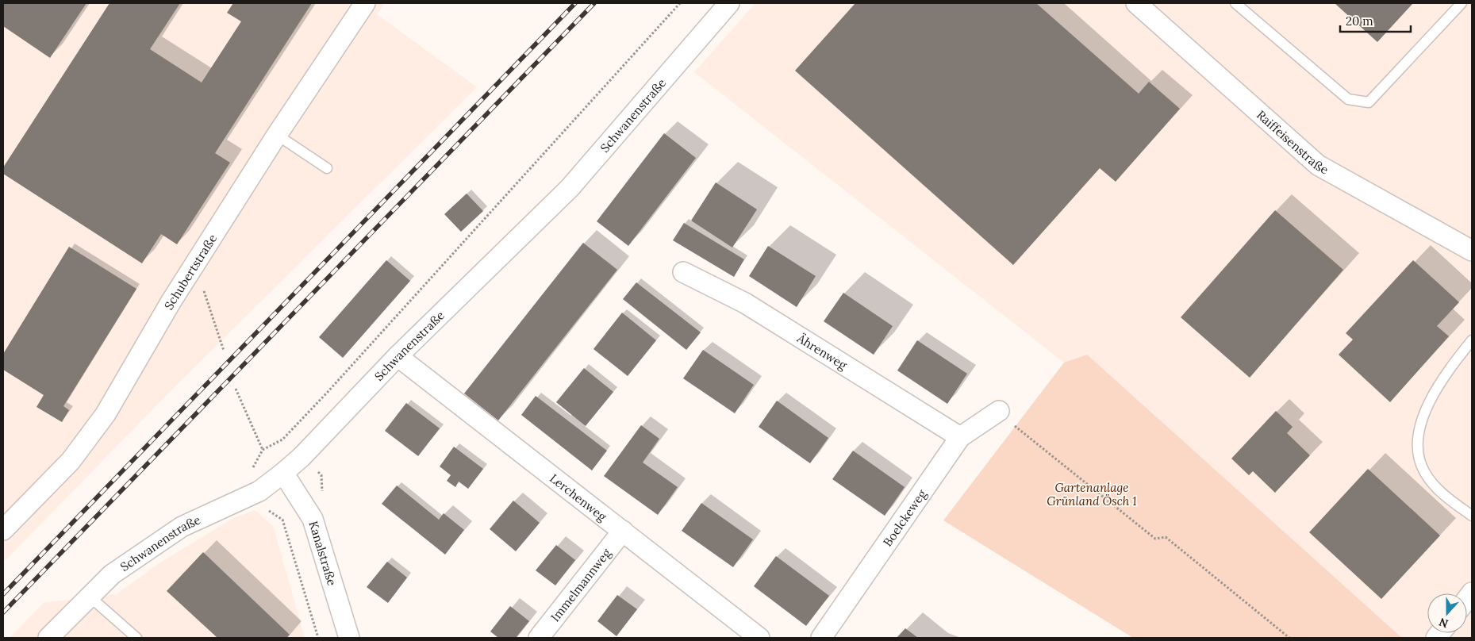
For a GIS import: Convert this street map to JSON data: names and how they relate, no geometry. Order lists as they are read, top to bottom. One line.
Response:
{"streets":{"street":["Schwanenstraße","Raiffeisenstraße","Schubertstraße","Ährenweg","Lerchenweg","Boelckeweg","Kanalstraße","Immelmannweg"]},"crossings":[["Schwanenstraße","Lerchenweg"],["Schwanenstraße","Kanalstraße"],["Ährenweg","Boelckeweg"],["Lerchenweg","Immelmannweg"]],"parks":["Gartenanlage Grünland Ösch 1"],"scale_bar":"20 m","north":"bottom"}
